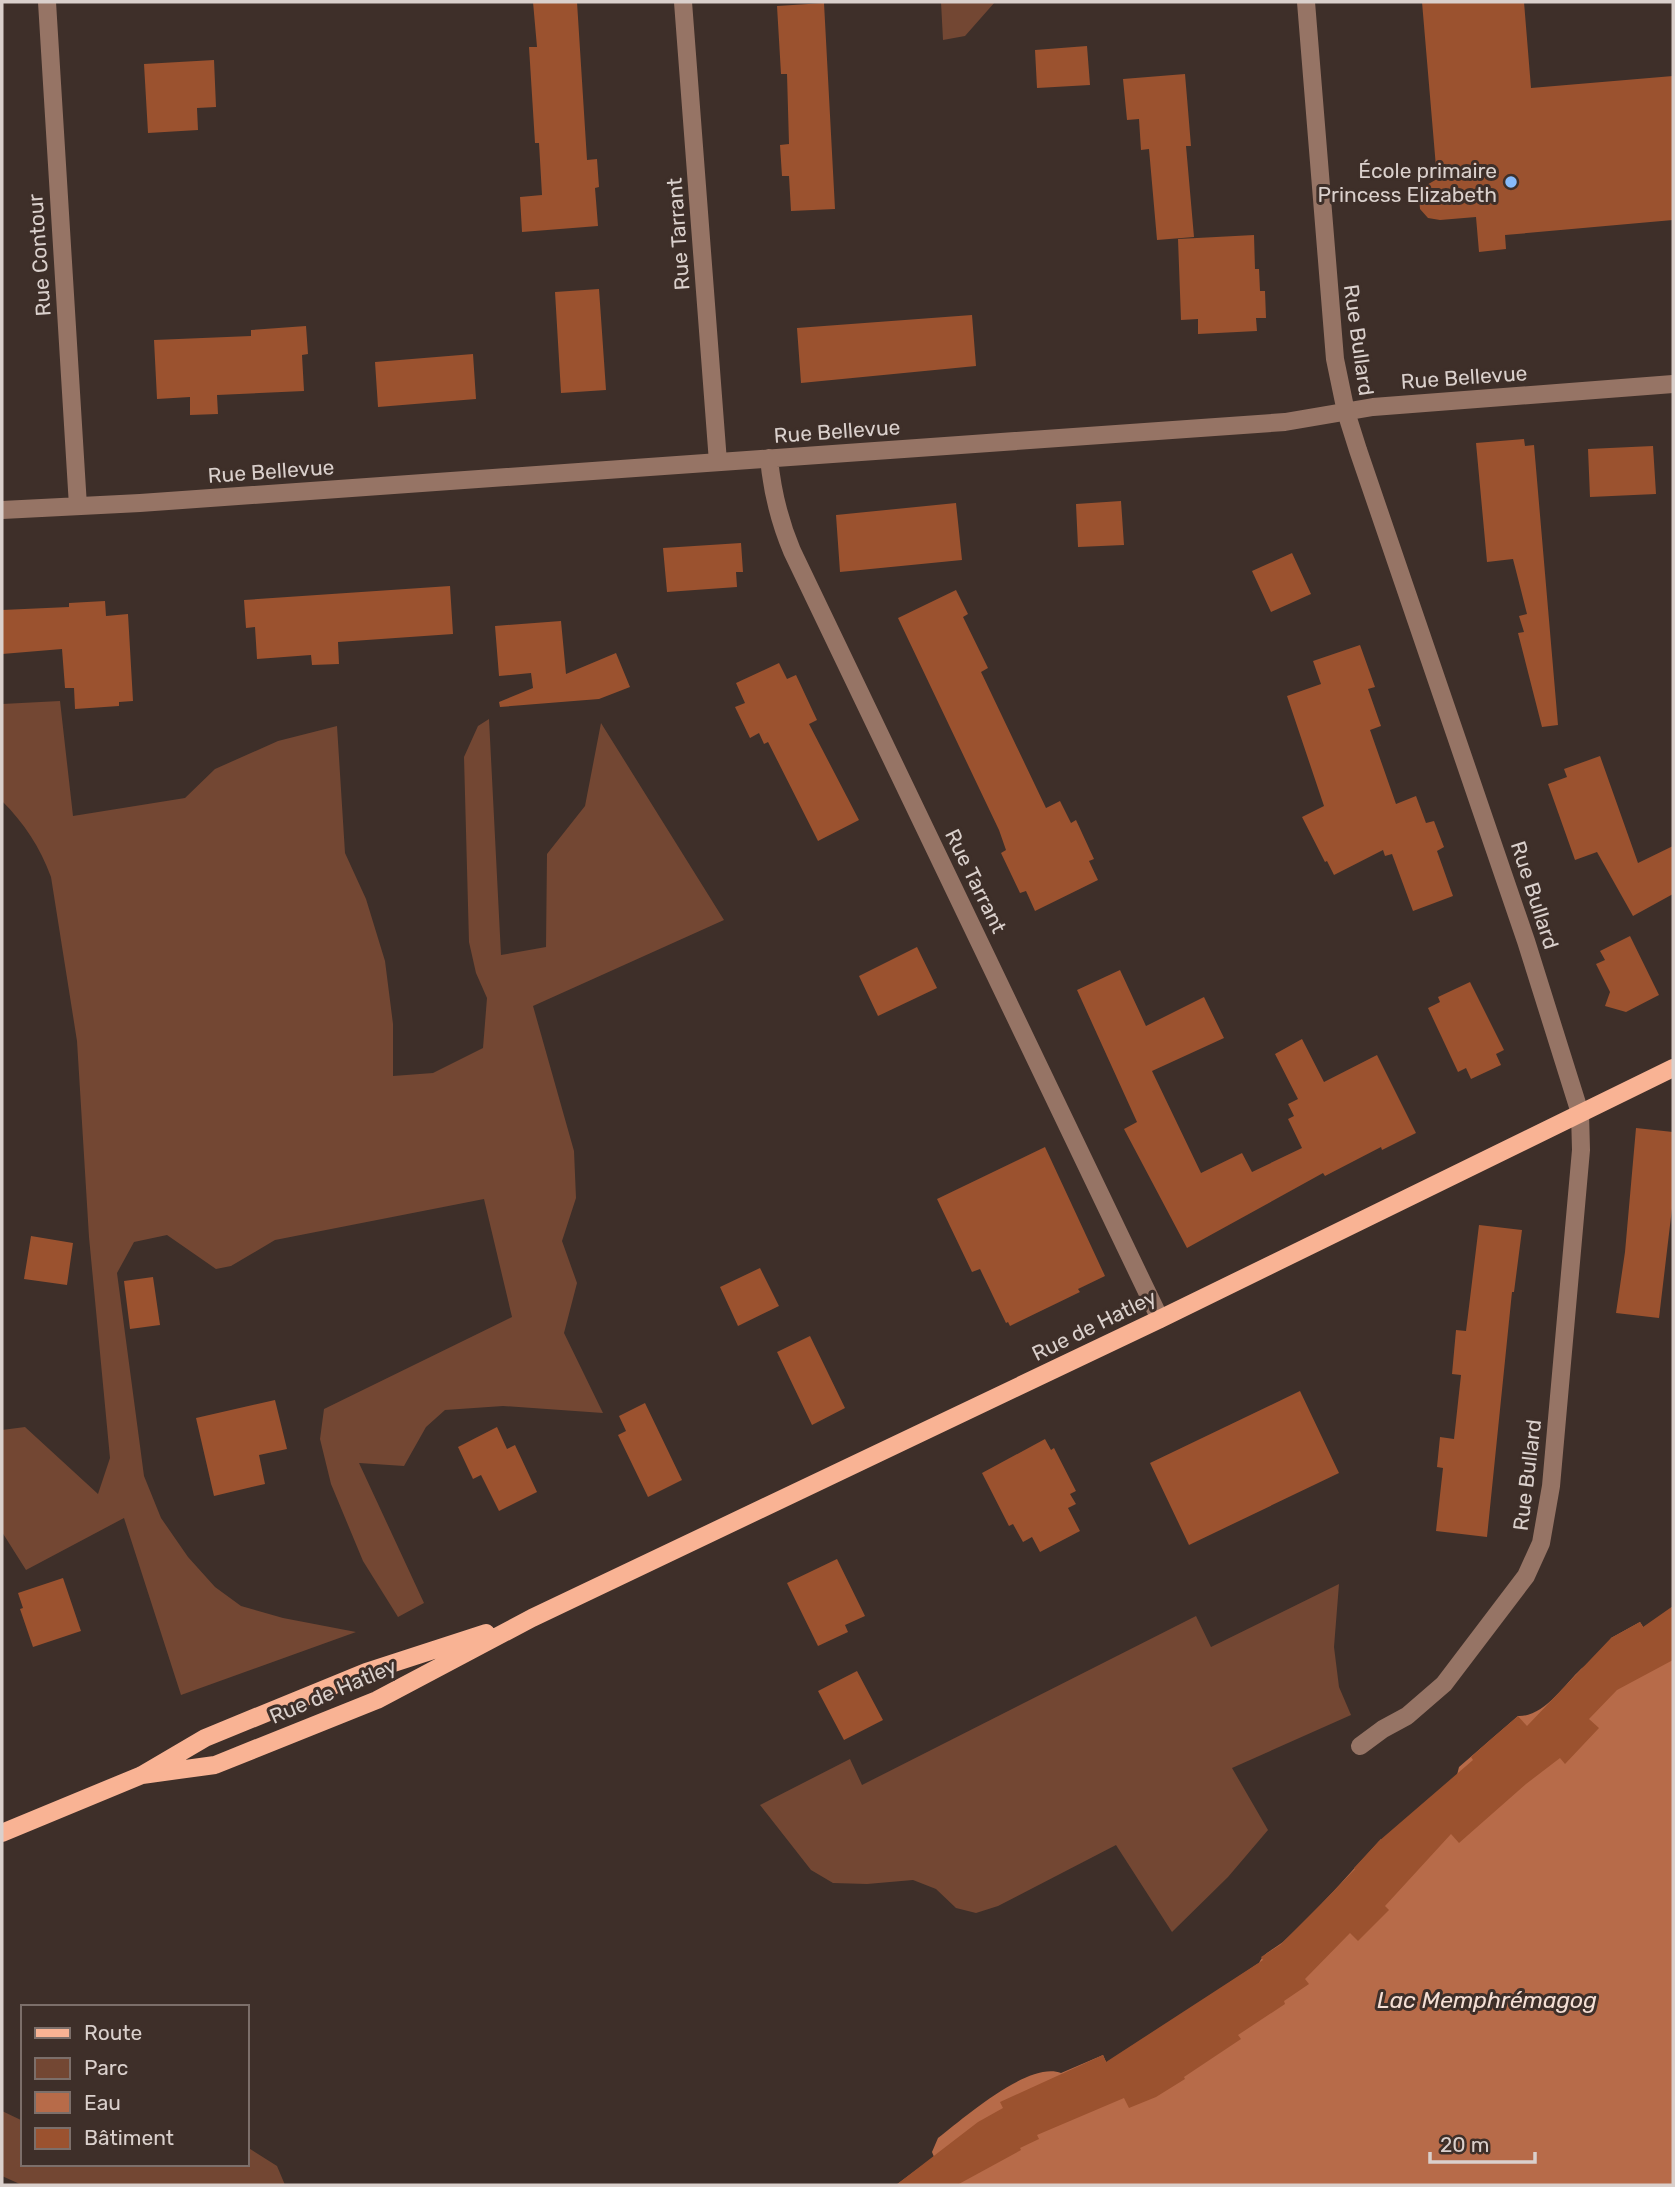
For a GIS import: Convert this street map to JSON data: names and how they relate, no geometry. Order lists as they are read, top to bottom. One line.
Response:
{"streets":{"main road":["Rue de Hatley"],"street":["Rue Tarrant","Rue Contour","Rue Bullard","Rue Bellevue"]},"crossings":[["Rue Tarrant","Rue Bellevue"],["Rue Tarrant","Rue de Hatley"],["Rue Contour","Rue Bellevue"],["Rue Bullard","Rue Bellevue"],["Rue Bullard","Rue de Hatley"]],"water":["Lac Memphrémagog"],"places":["École primaire Princess Elizabeth"],"legend":["Route","Parc","Eau","Bâtiment"],"scale_bar":"20 m"}
